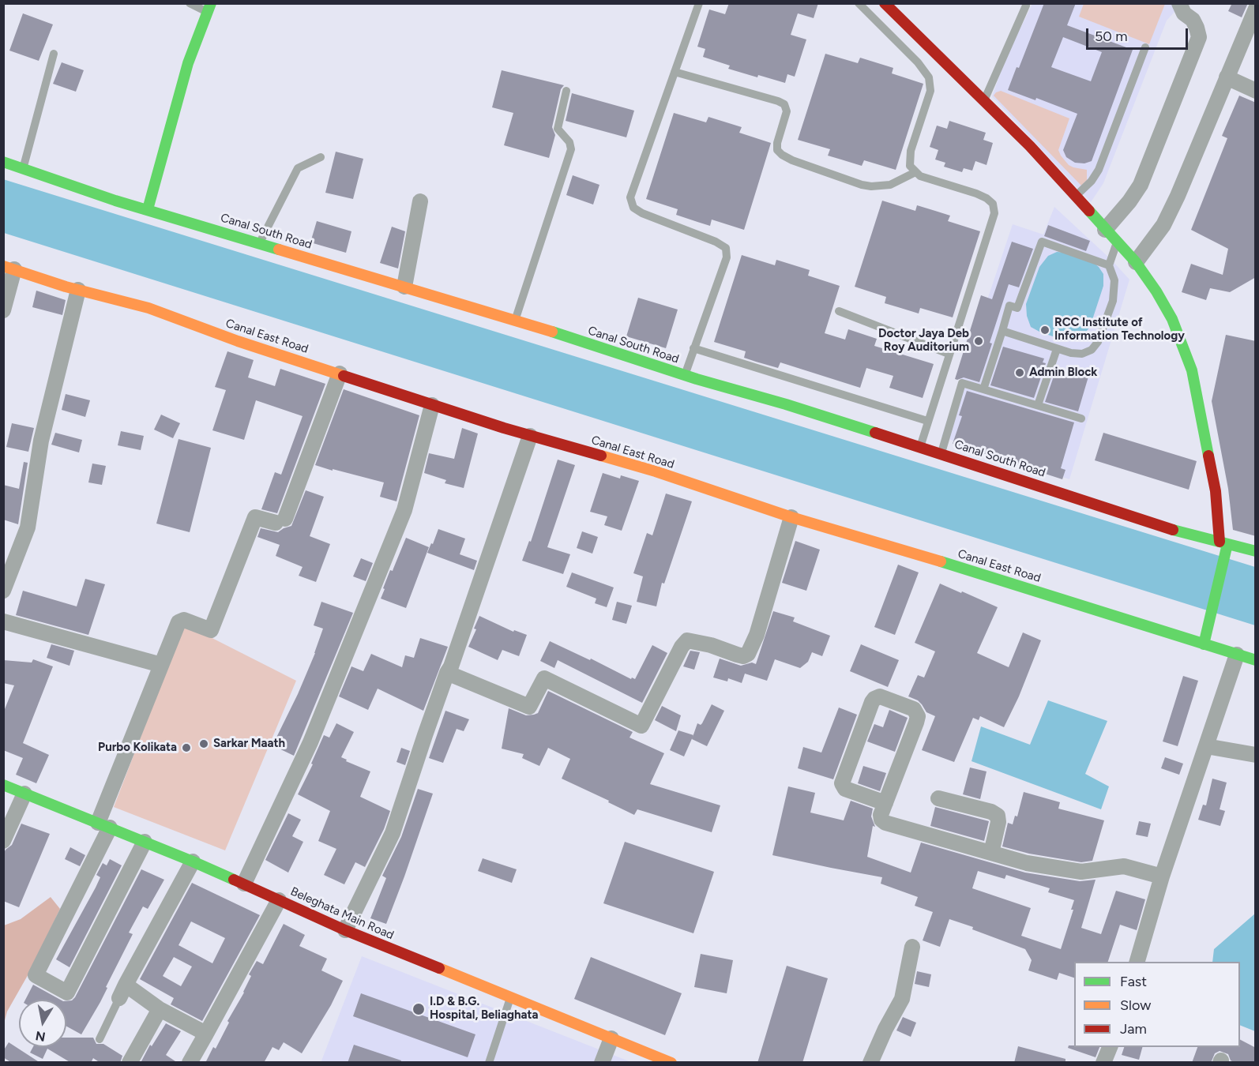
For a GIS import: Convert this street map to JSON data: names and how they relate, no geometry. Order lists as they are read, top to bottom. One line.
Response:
{"streets":{"street":["Canal South Road","Canal East Road","Beleghata Main Road"]},"places":["RCC Institute of Information Technology","Doctor Jaya Deb Roy Auditorium","Admin Block","Sarkar Maath","Purbo Kolikata","I.D & B.G. Hospital, Beliaghata"],"legend":["Fast","Slow","Jam"],"scale_bar":"50 m","north":"bottom"}
